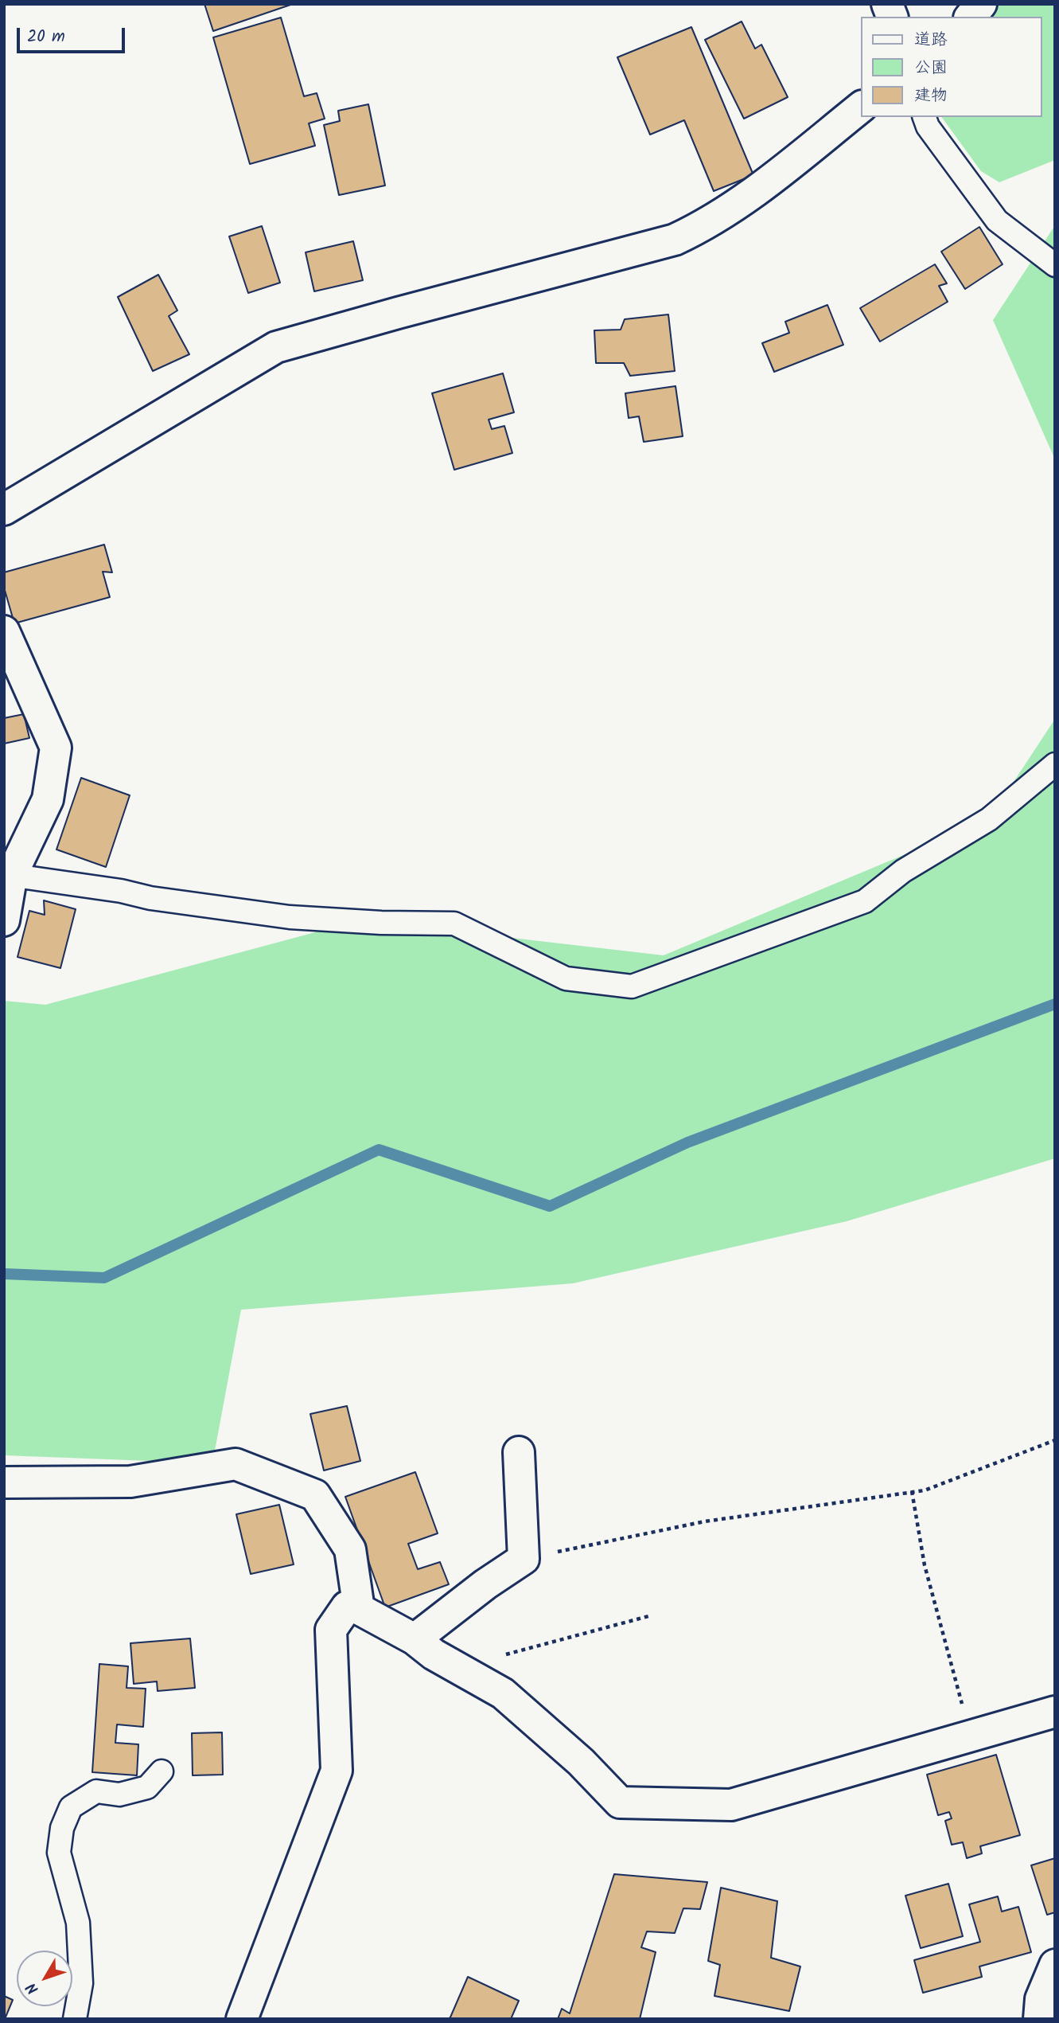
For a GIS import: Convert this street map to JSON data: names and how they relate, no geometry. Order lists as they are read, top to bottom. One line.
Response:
{"legend":["道路","公園","建物"],"scale_bar":"20 m","north":"bottom left"}
